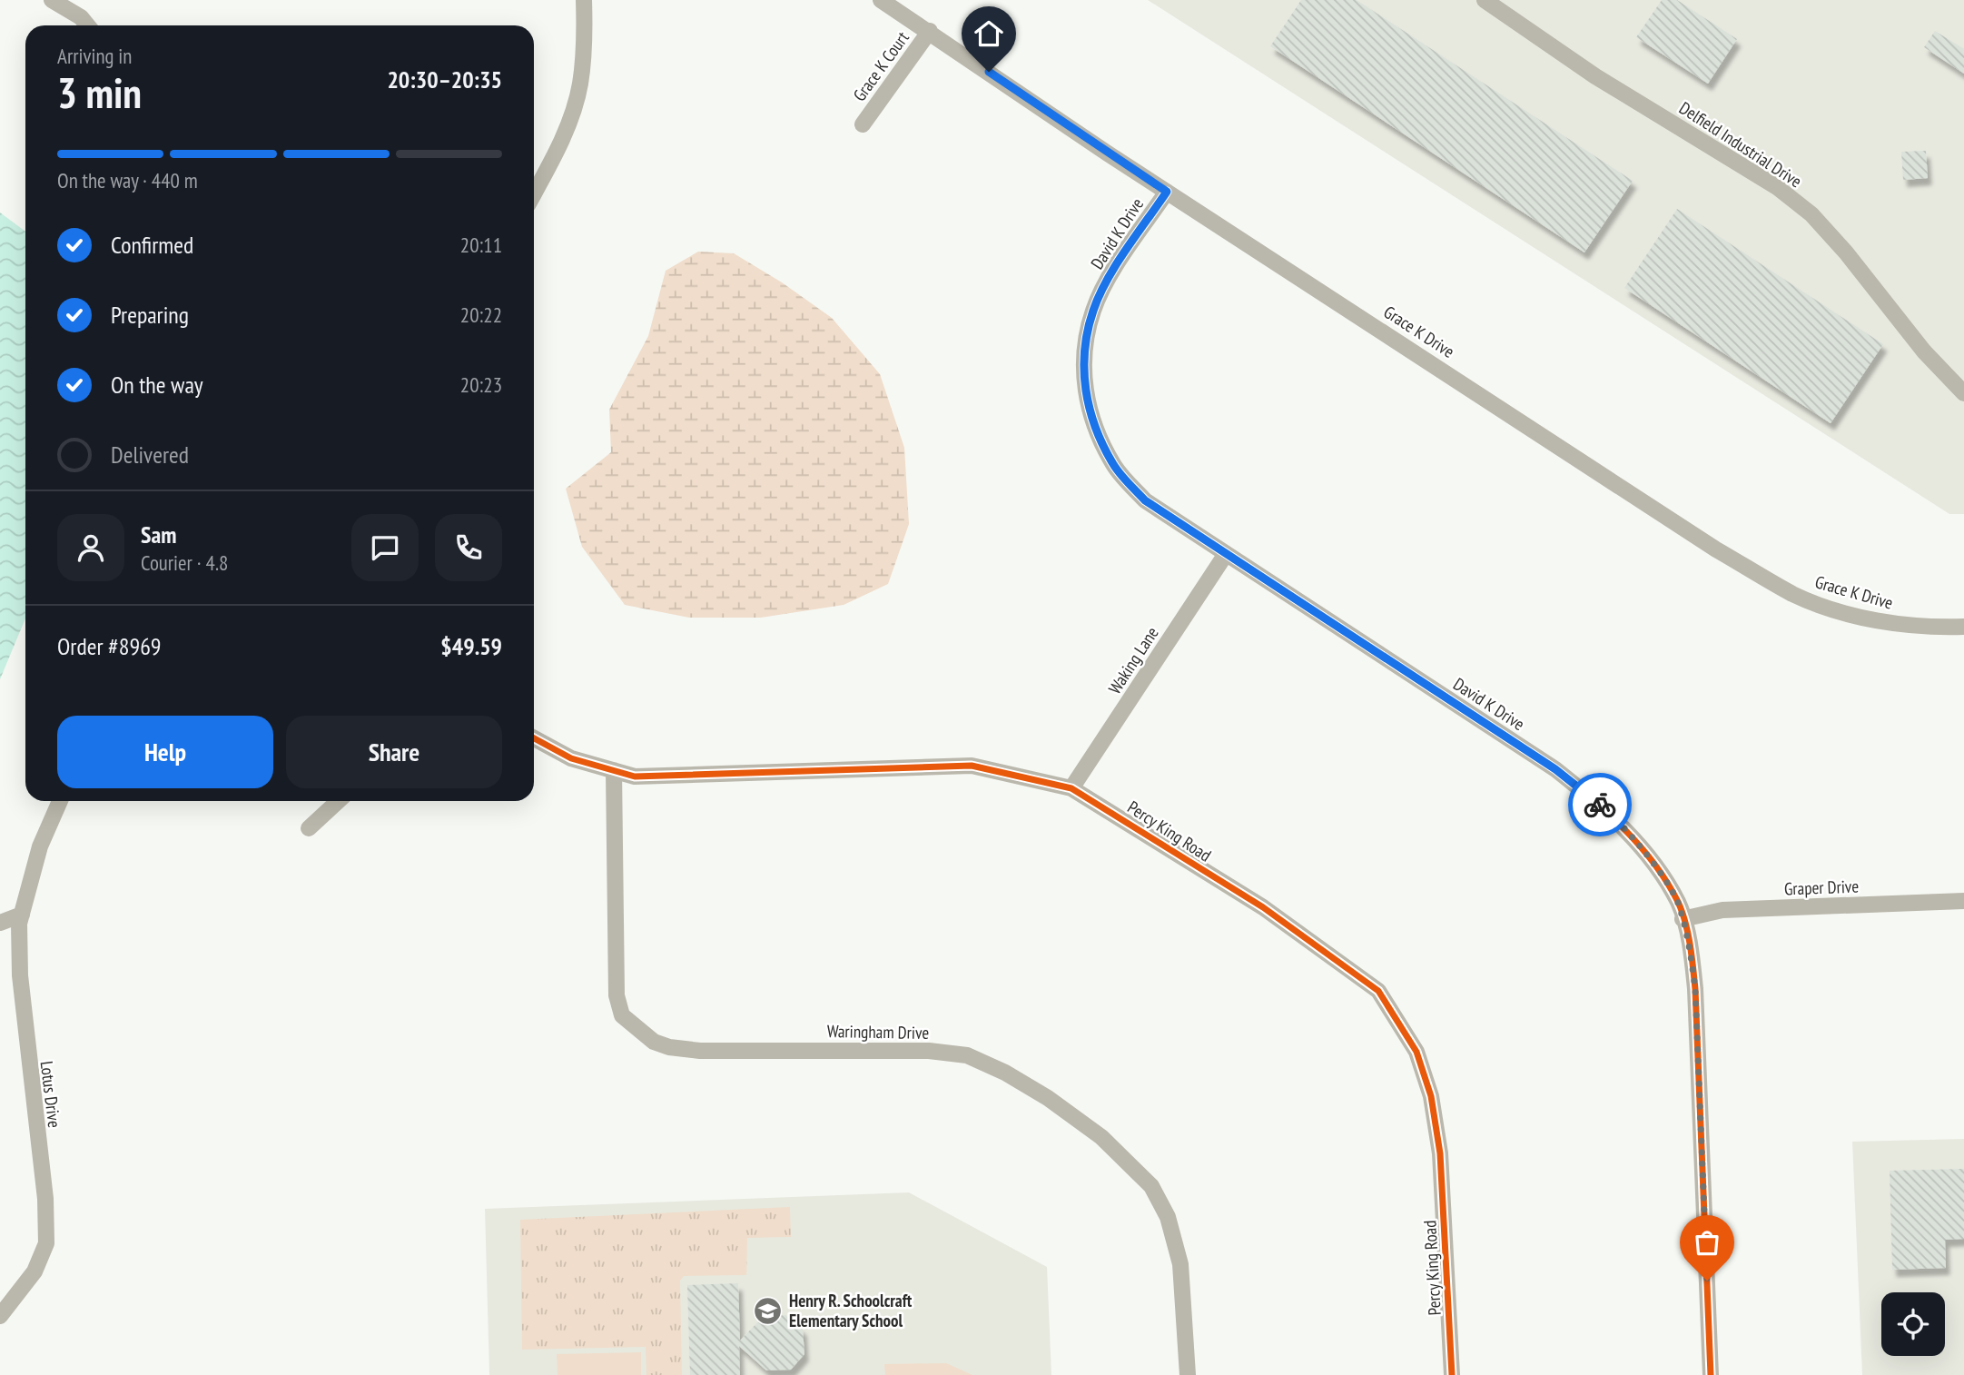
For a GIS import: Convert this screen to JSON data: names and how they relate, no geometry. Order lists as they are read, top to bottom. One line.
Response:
{"streets":{"street":["Grace K Court","Delfield Industrial Drive","David K Drive","Grace K Drive","Waking Lane","Percy King Road","Graper Drive","Waringham Drive","Lotus Drive"]},"crossings":[["Grace K Court","Grace K Drive"],["David K Drive","Grace K Drive"],["David K Drive","Waking Lane"],["David K Drive","Graper Drive"],["Waking Lane","Percy King Road"],["Percy King Road","Waringham Drive"]],"places":{"school or university":["Henry R. Schoolcraft Elementary School"]},"page":{"heading":["3 min","Arriving in","20:30–20:35"],"panel":["Sam","Courier · 4.8","Order #8969","$49.59"],"bar":"On the way · 440 m","list":[["Confirmed","20:11"],["Preparing","20:22"],["On the way","20:23"],"Delivered"],"buttons":["Help","Share"]}}
